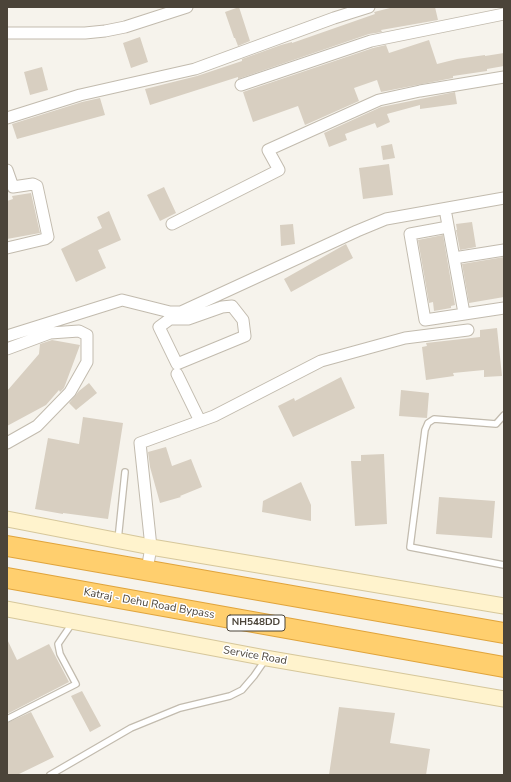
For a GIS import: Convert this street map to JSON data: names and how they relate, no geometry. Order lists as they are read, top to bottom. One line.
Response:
{"streets":{"highway":["Katraj - Dehu Road Bypass","NH548DD"],"street":["Service Road"]}}
